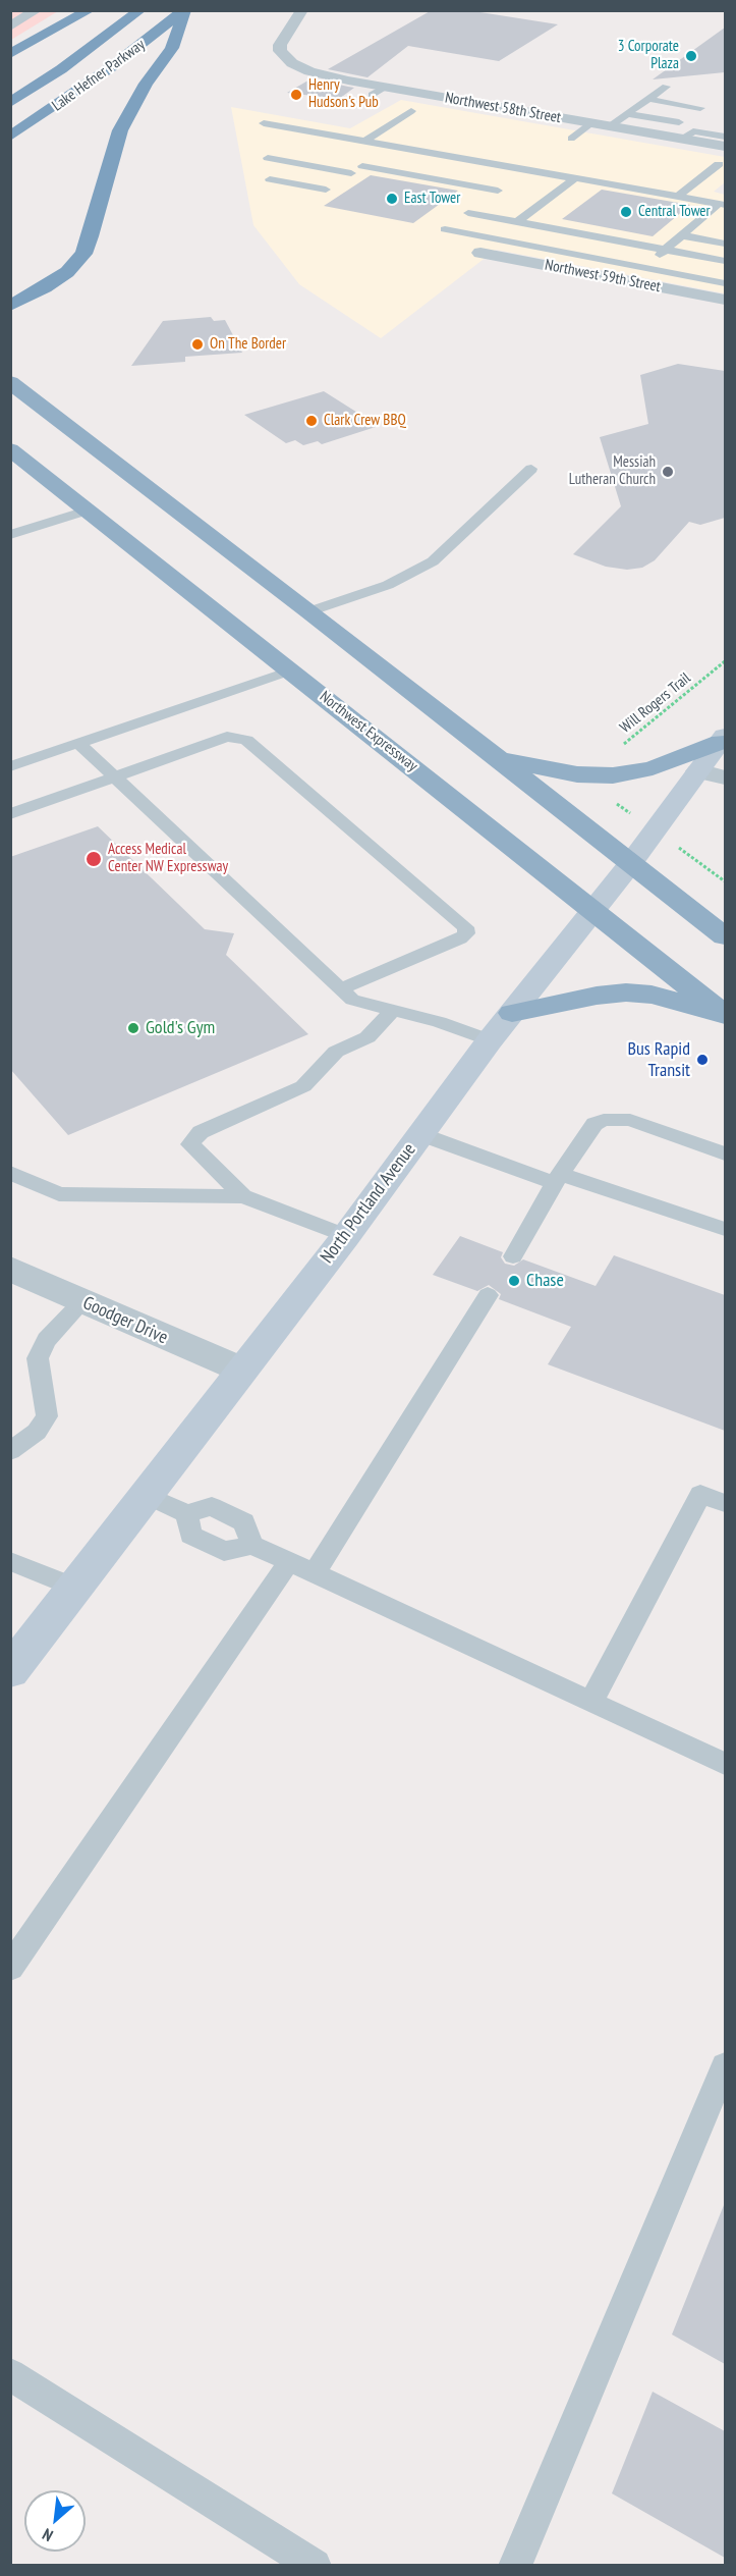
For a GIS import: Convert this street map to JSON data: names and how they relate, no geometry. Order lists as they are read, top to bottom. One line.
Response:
{"streets":{"highway":["Lake Hefner Parkway","Northwest Expressway"],"main road":["North Portland Avenue"],"street":["Northwest 58th Street","Northwest 59th Street","Goodger Drive"],"path":["Will Rogers Trail"]},"crossings":[["Northwest Expressway","North Portland Avenue"],["North Portland Avenue","Goodger Drive"]],"places":["3 Corporate Plaza","Henry Hudson's Pub","East Tower","Central Tower","On The Border","Clark Crew BBQ","Messiah Lutheran Church","Access Medical Center NW Expressway","Gold's Gym","Bus Rapid Transit","Chase"],"north":"bottom left"}
